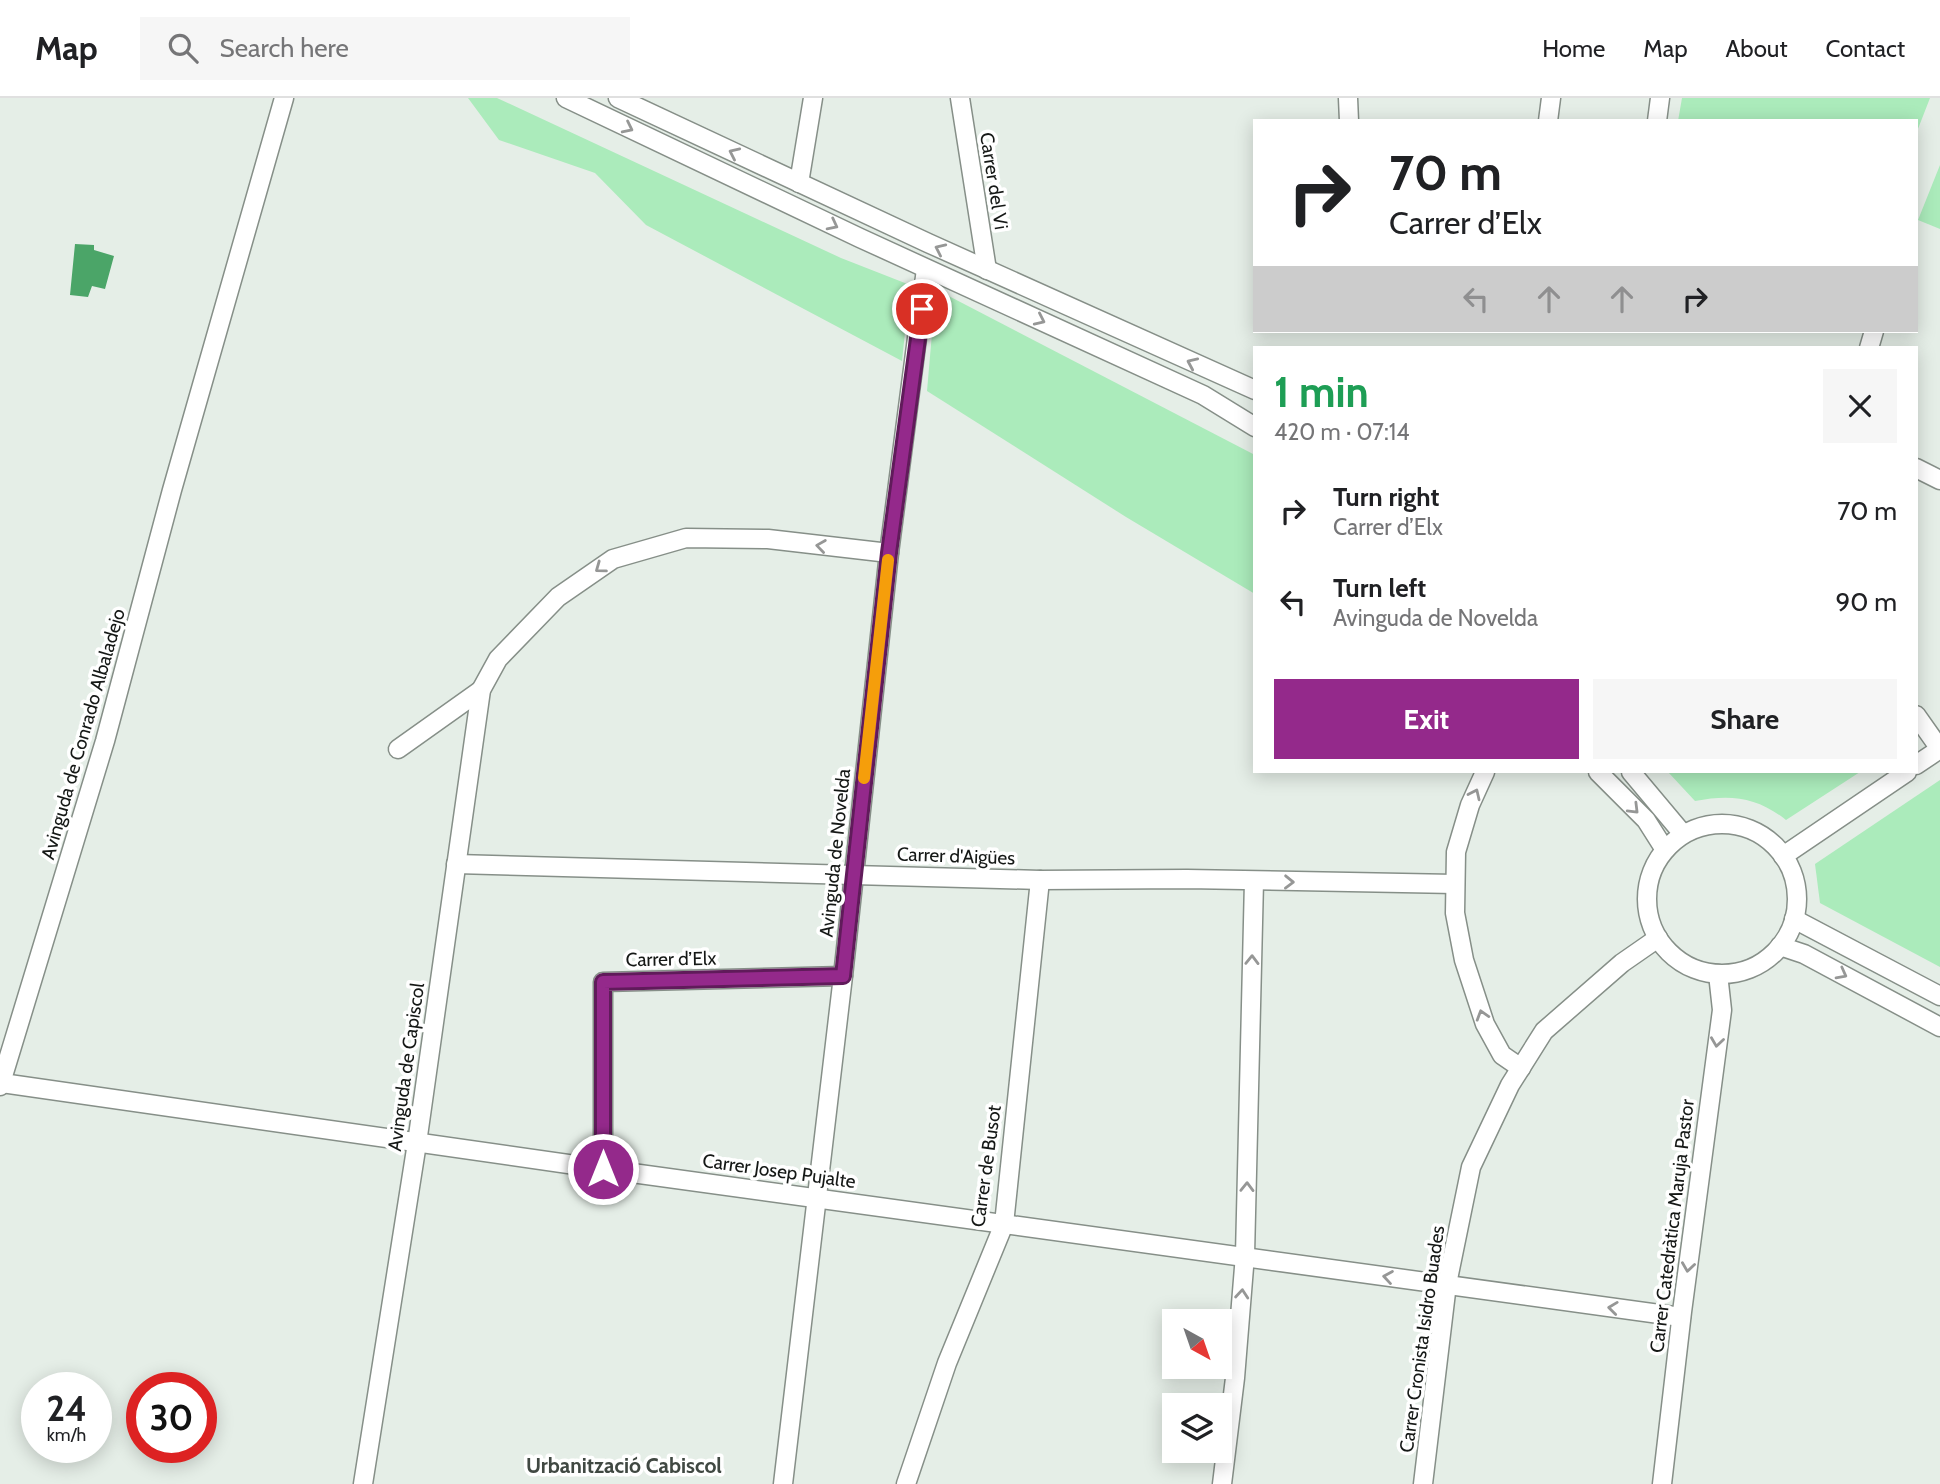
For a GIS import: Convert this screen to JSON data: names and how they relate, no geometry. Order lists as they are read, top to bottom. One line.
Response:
{"streets":{"street":["Carrer del Vi","Avinguda de Conrado Albaladejo","Avinguda de Novelda","Carrer d'Aigües","Carrer d’Elx","Avinguda de Capiscol","Carrer de Busot","Carrer Josep Pujalte","Carrer Catedràtica Maruja Pastor","Carrer Cronista Isidro Buades"]},"crossings":[["Avinguda de Conrado Albaladejo","Carrer Josep Pujalte"],["Avinguda de Novelda","Carrer d'Aigües"],["Avinguda de Novelda","Carrer d’Elx"],["Avinguda de Novelda","Avinguda de Capiscol"],["Avinguda de Novelda","Carrer Josep Pujalte"],["Carrer d'Aigües","Avinguda de Capiscol"],["Carrer d'Aigües","Carrer de Busot"],["Carrer d’Elx","Carrer Josep Pujalte"],["Avinguda de Capiscol","Carrer Josep Pujalte"],["Carrer de Busot","Carrer Josep Pujalte"],["Carrer Josep Pujalte","Carrer Catedràtica Maruja Pastor"],["Carrer Josep Pujalte","Carrer Cronista Isidro Buades"],["Carrer Catedràtica Maruja Pastor","Carrer Cronista Isidro Buades"]],"one_way":["Carrer Catedràtica Maruja Pastor"],"districts":["Urbanització Cabiscol"],"north":"bottom right","page":{"header":"Map","search":"Search here","nav":["Home","Map","About","Contact"],"turn":["70 m","Carrer d’Elx"],"heading":["1 min","420 m · 07:14"],"list":[{"name":"Turn right","note":"Carrer d’Elx","value":"70 m"},{"name":"Turn left","note":"Avinguda de Novelda","value":"90 m"}],"buttons":["Exit","Share"],"speed":"24 km/h","limit":"30"}}
